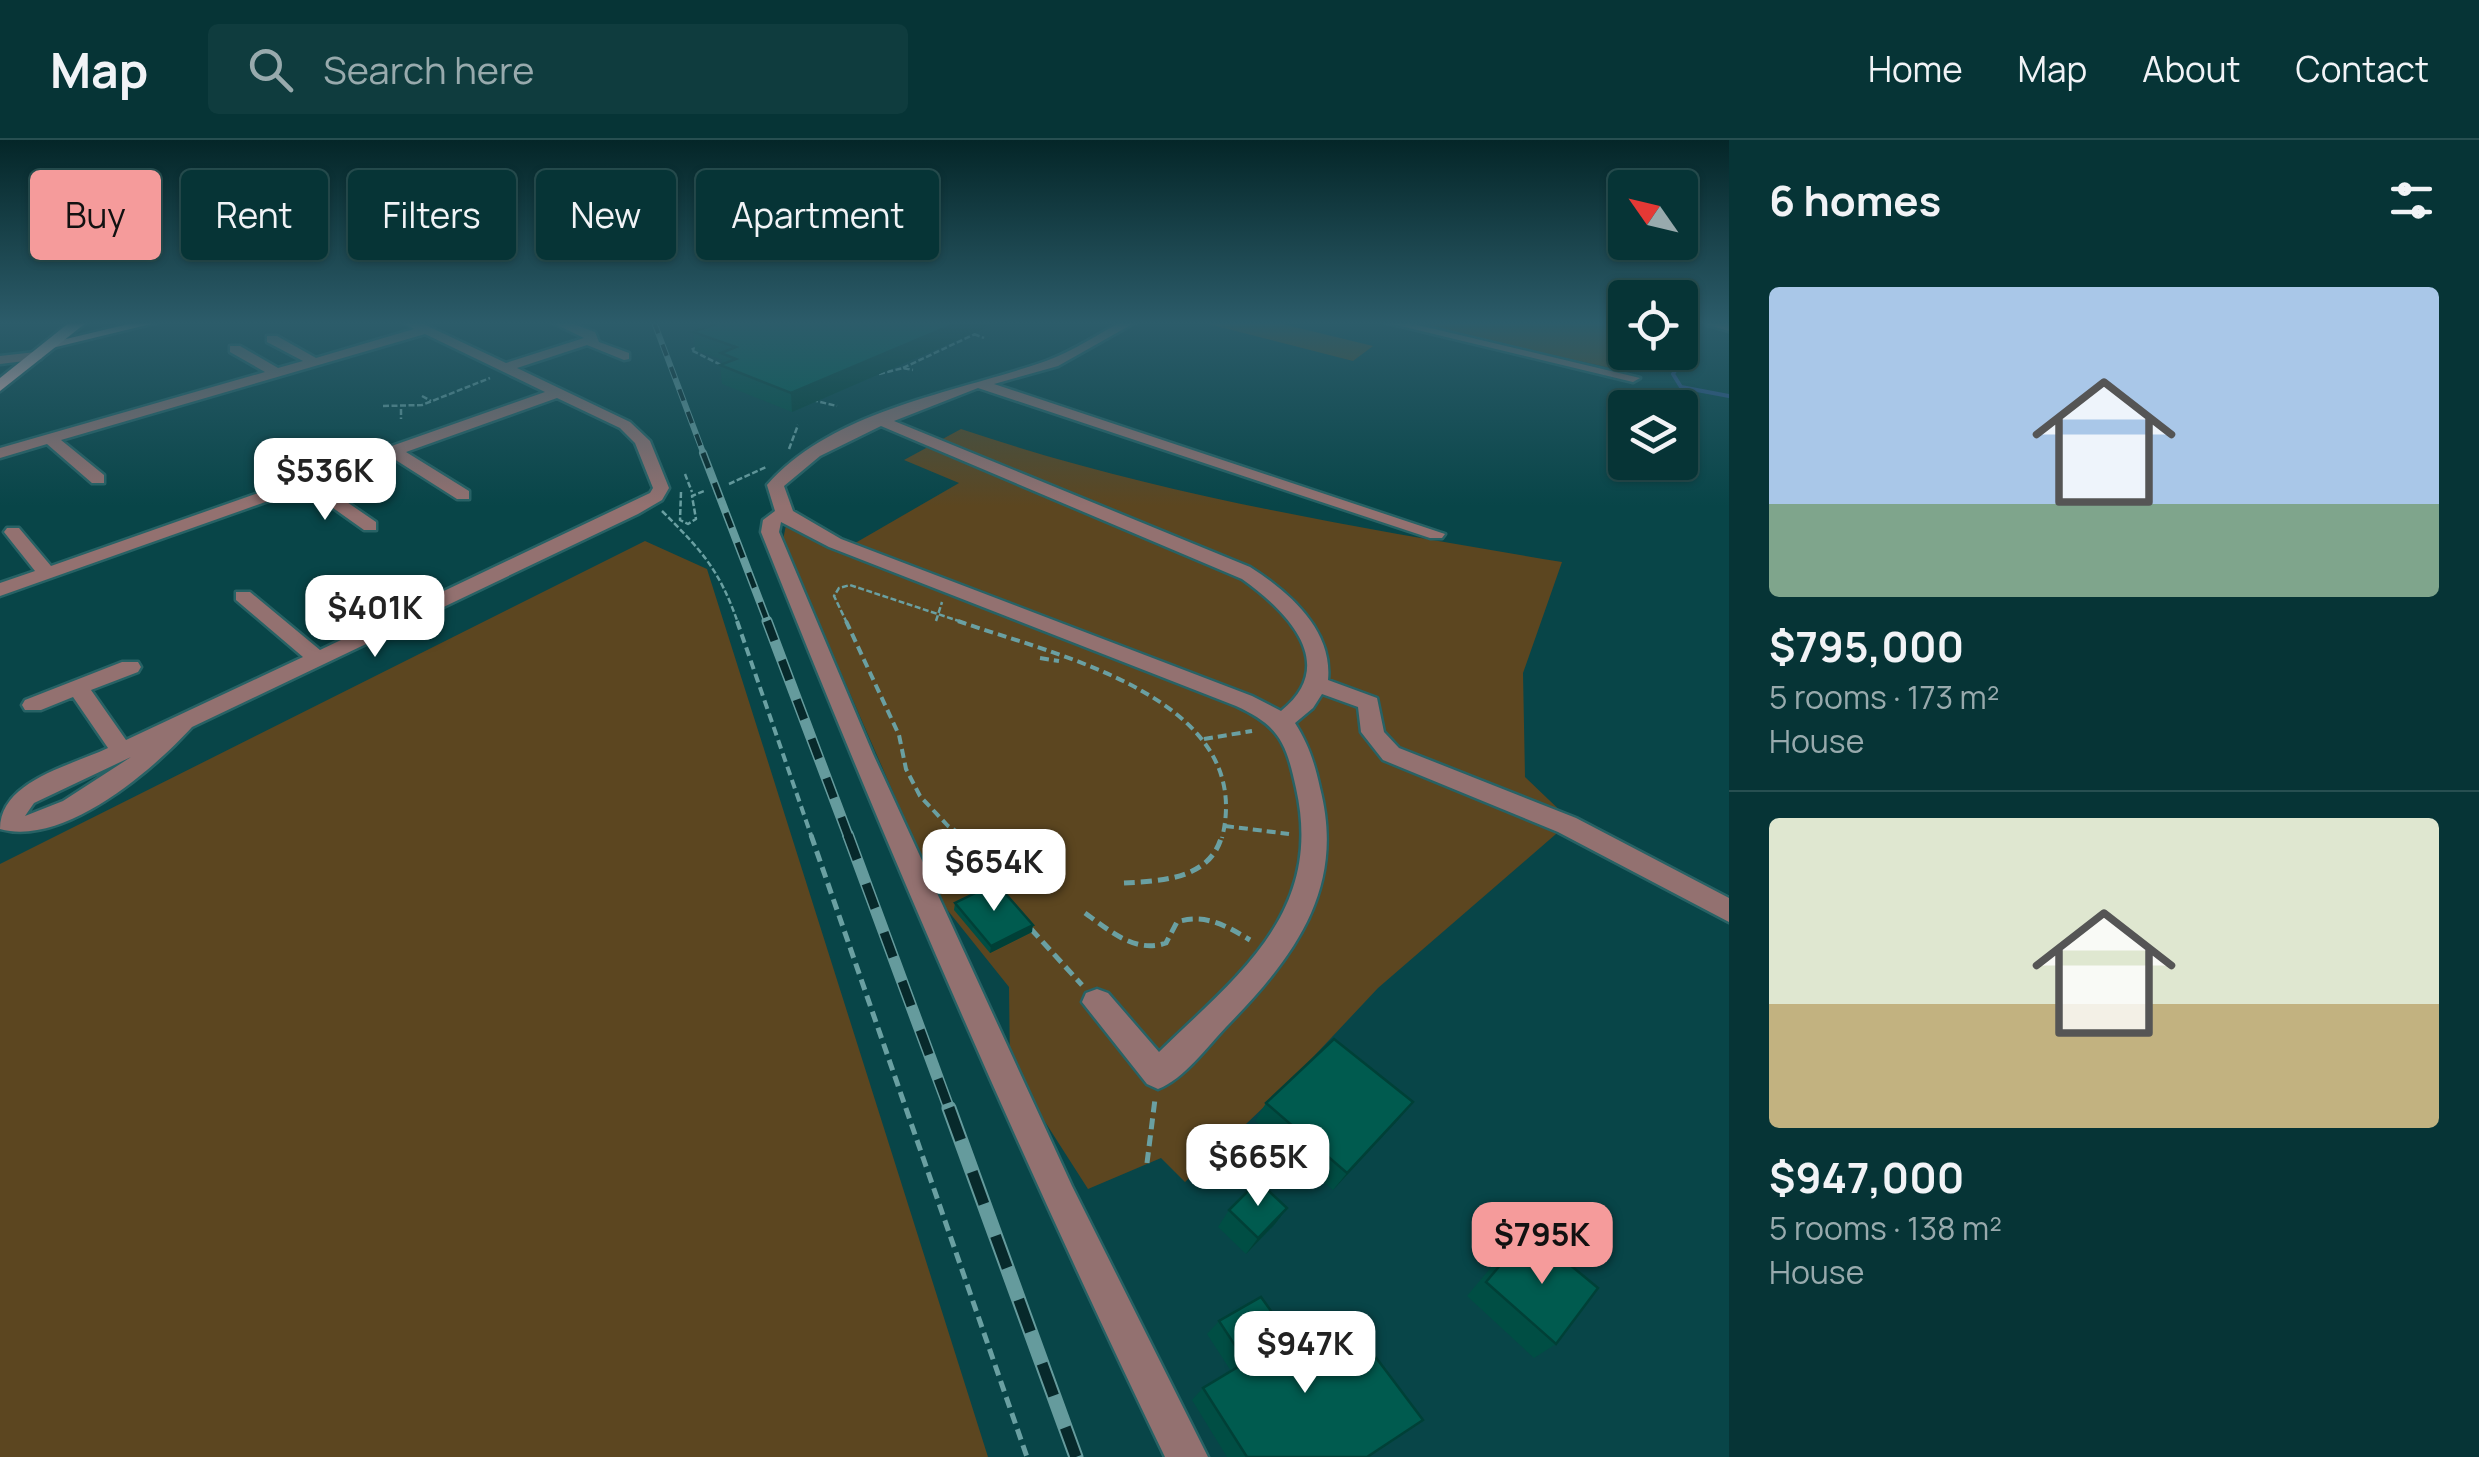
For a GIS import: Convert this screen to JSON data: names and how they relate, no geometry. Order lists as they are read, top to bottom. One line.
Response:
{"north":"top left","page":{"header":"Map","search":"Search here","nav":["Home","Map","About","Contact"],"heading":"6 homes","chip":["Buy","Rent","Filters","New","Apartment"],"list":[{"name":"$795,000","note":"5 rooms · 173 m² · House"},{"name":"$947,000","note":"5 rooms · 138 m² · House"}],"price":["$536K","$401K","$654K","$665K","$795K","$947K"]}}
